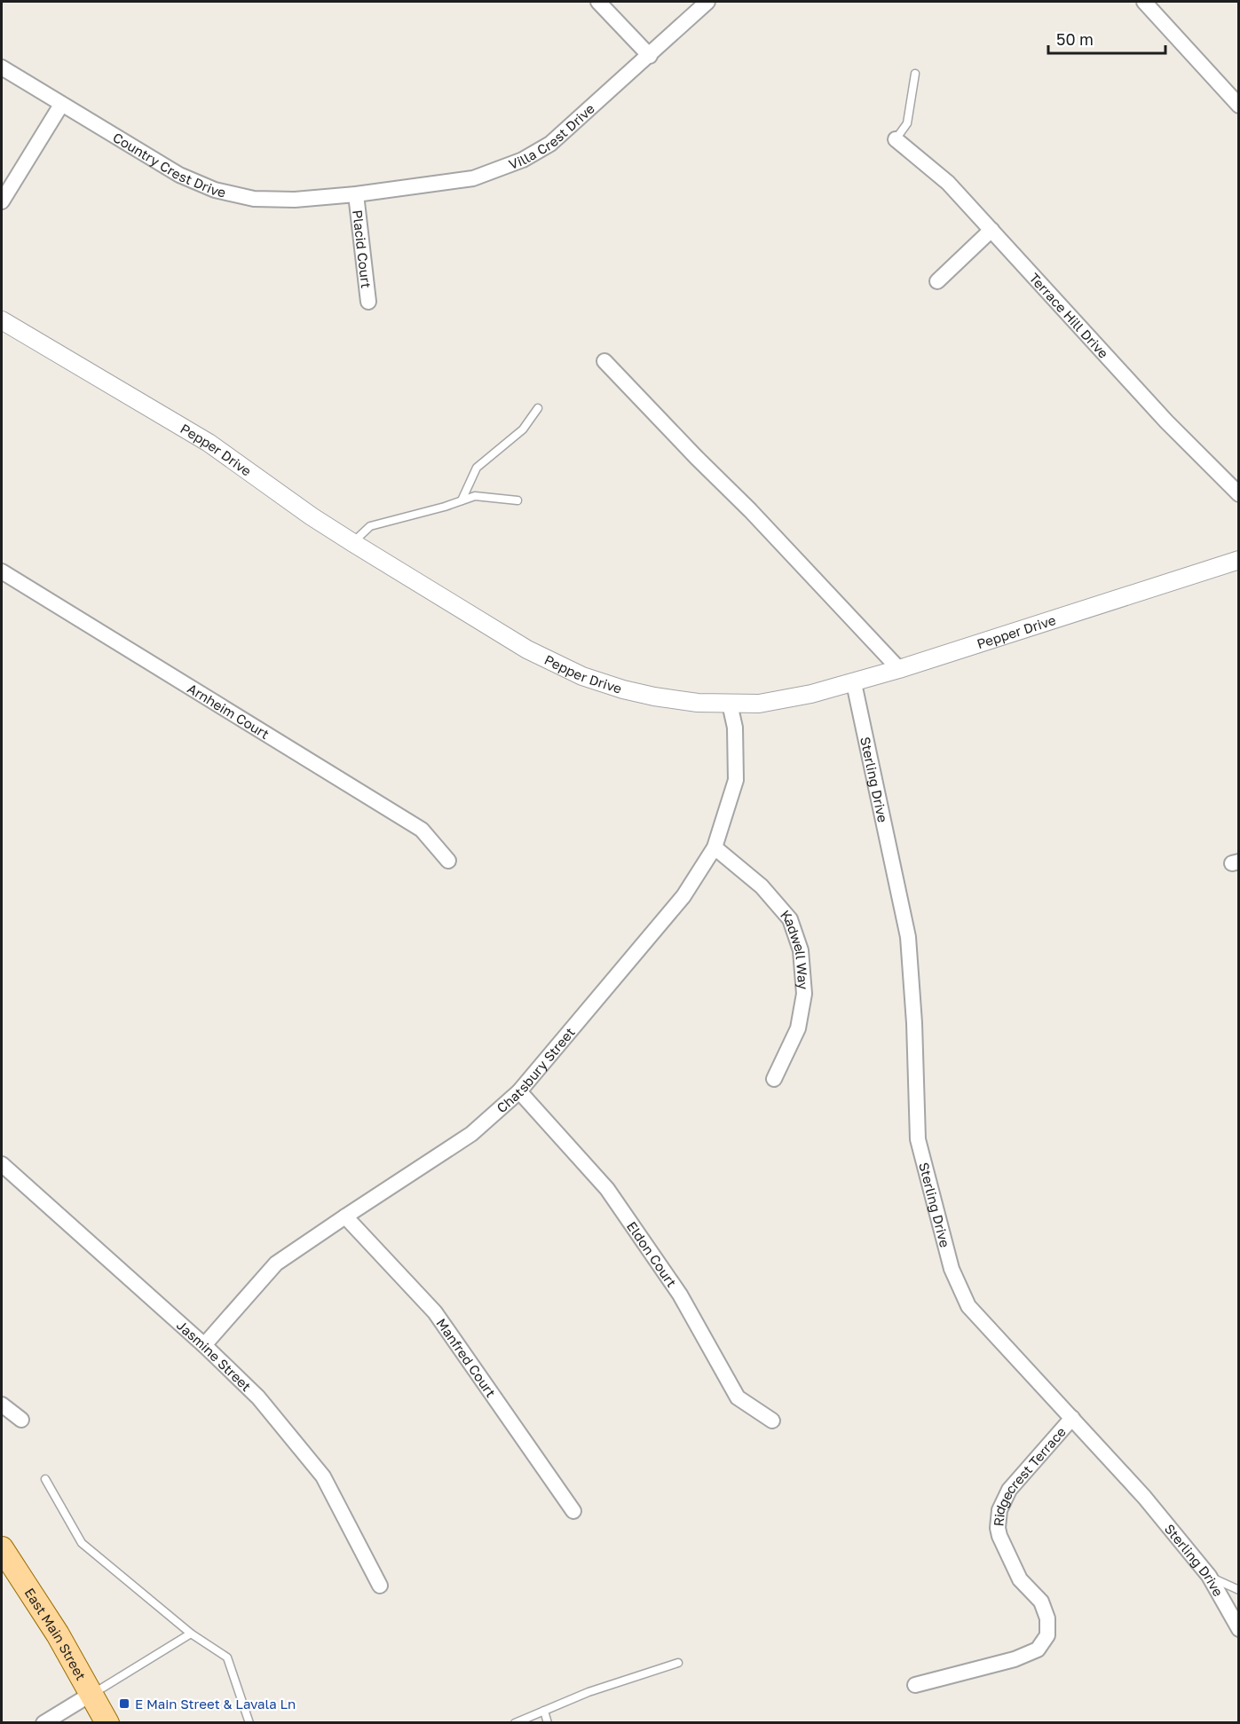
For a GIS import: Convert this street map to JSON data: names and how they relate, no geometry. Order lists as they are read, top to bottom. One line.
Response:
{"streets":{"main road":["East Main Street"],"street":["Villa Crest Drive","Country Crest Drive","Placid Court","Terrace Hill Drive","Pepper Drive","Arnheim Court","Sterling Drive","Kadwell Way","Chatsbury Street","Eldon Court","Jasmine Street","Manfred Court","Ridgecrest Terrace"]},"crossings":[["Villa Crest Drive","Country Crest Drive"],["Villa Crest Drive","Placid Court"],["Country Crest Drive","Placid Court"],["Pepper Drive","Sterling Drive"],["Pepper Drive","Chatsbury Street"],["Sterling Drive","Ridgecrest Terrace"],["Kadwell Way","Chatsbury Street"],["Chatsbury Street","Eldon Court"],["Chatsbury Street","Jasmine Street"],["Chatsbury Street","Manfred Court"]],"places":{"transit":["E Main Street & Lavala Ln"]},"scale_bar":"50 m"}
